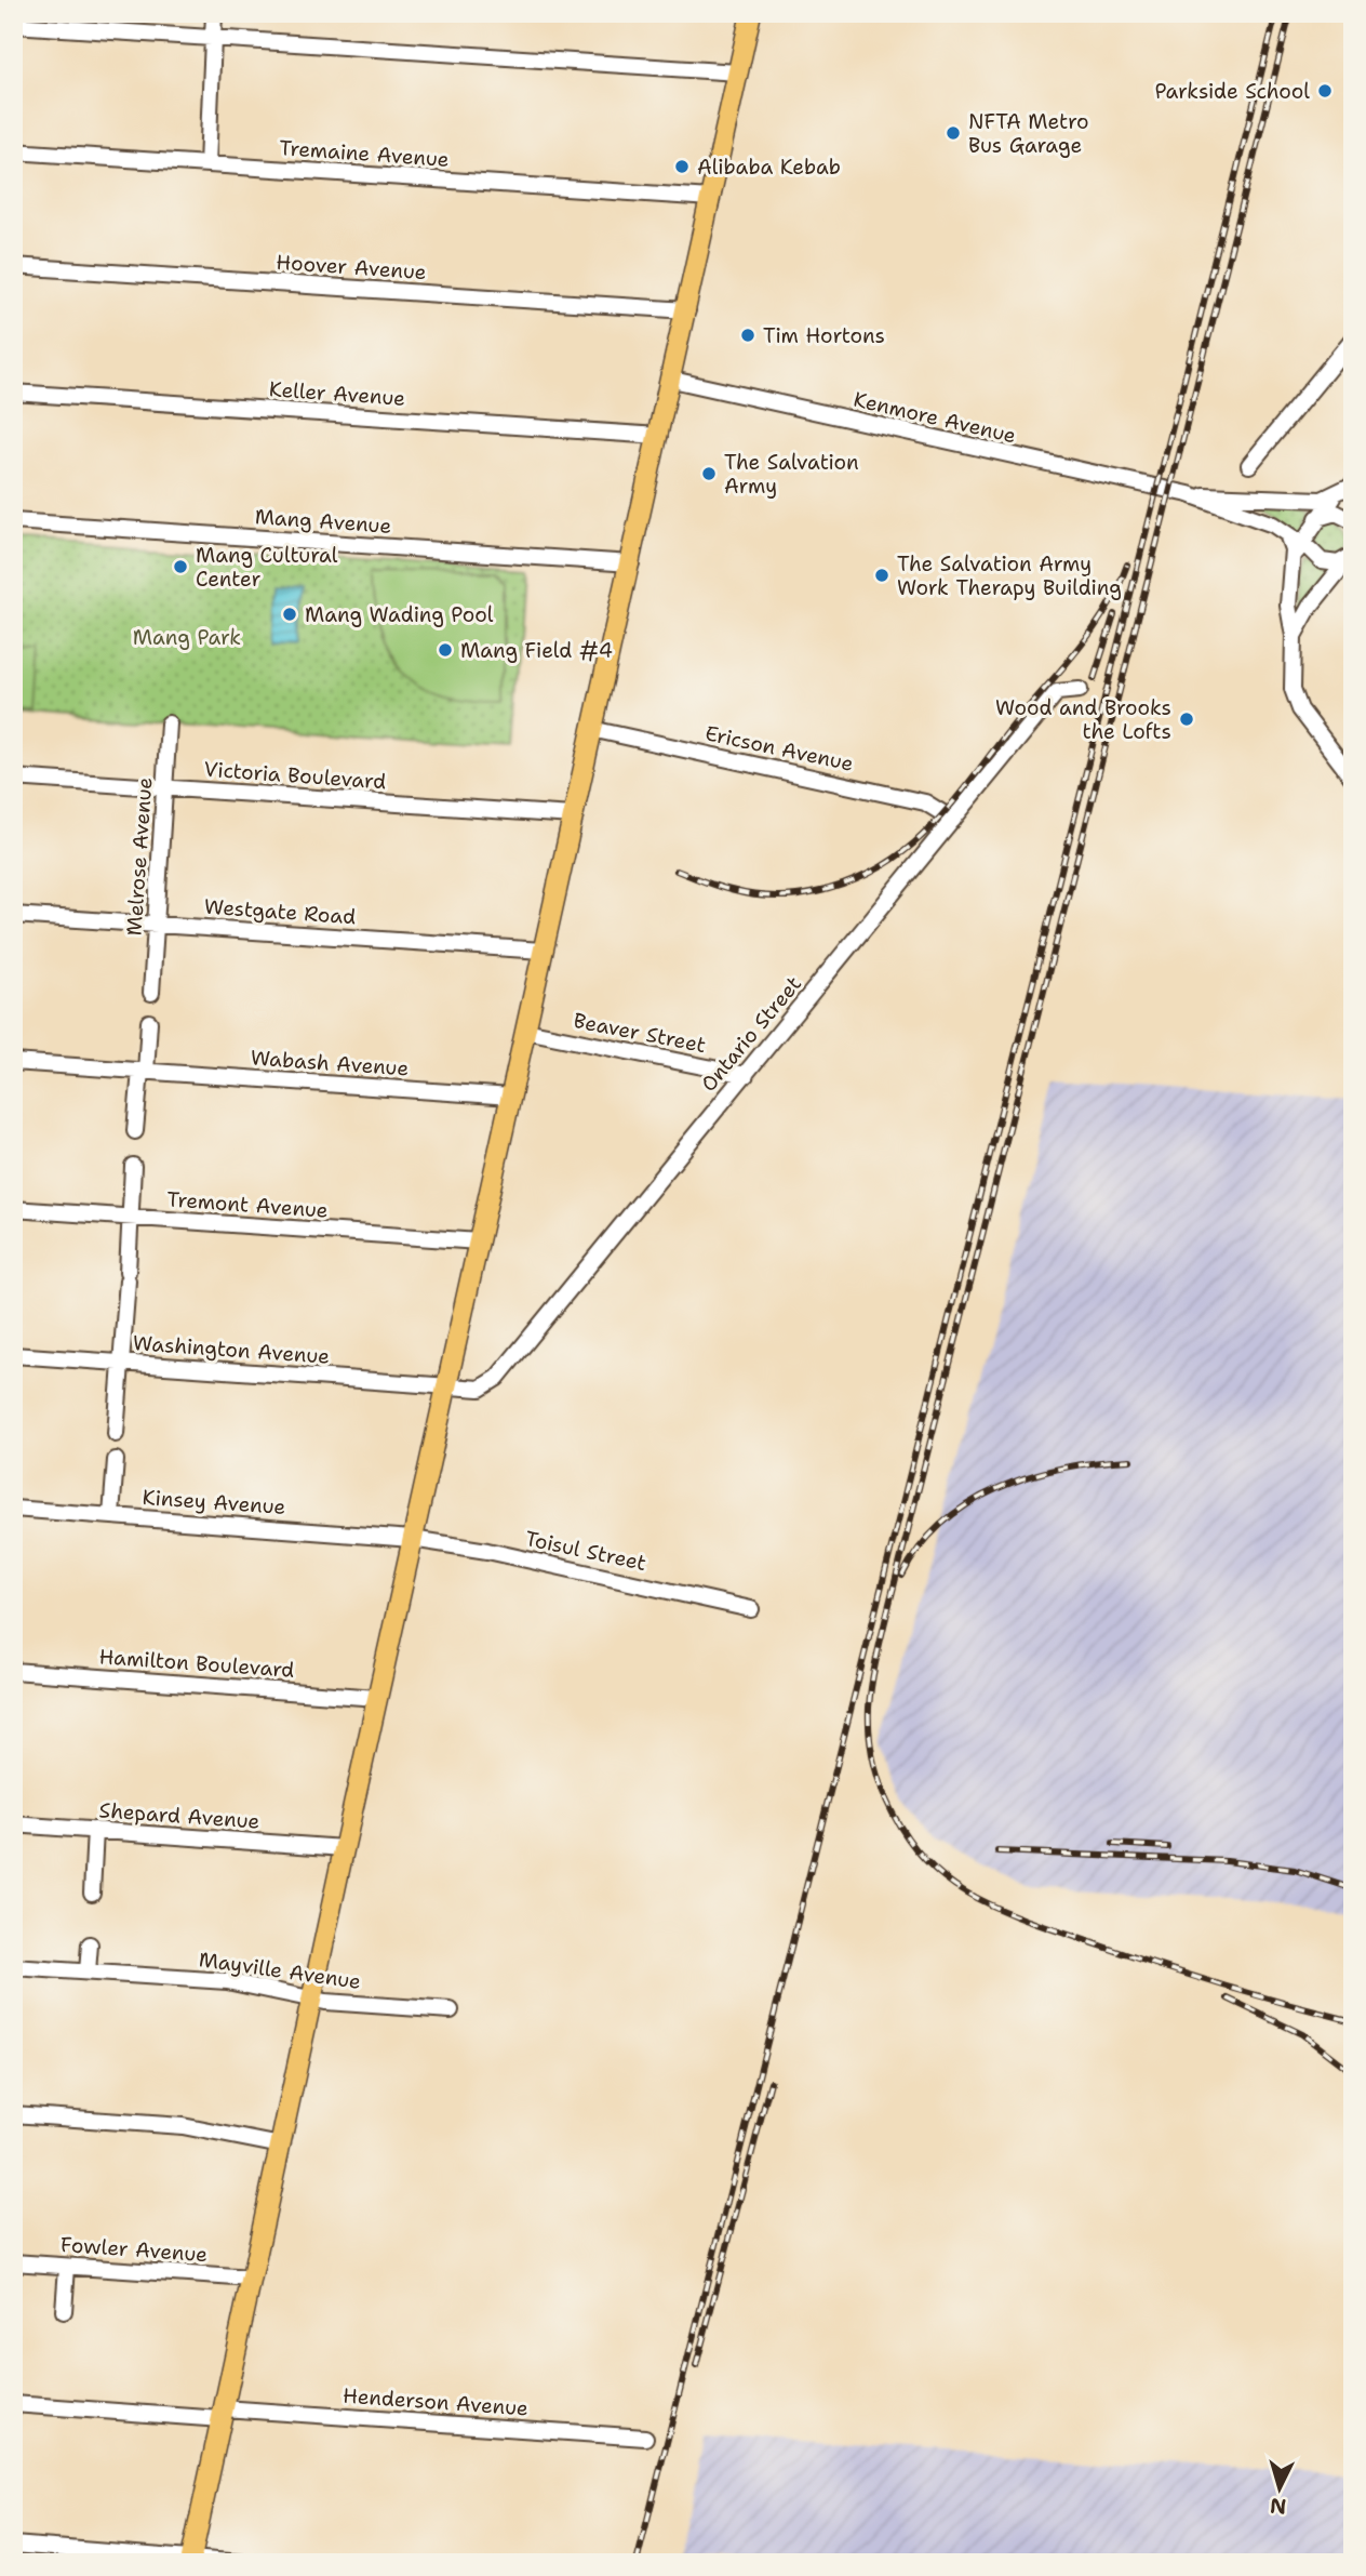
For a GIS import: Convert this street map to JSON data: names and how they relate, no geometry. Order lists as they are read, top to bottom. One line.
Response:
{"streets":{"street":["Tremaine Avenue","Hoover Avenue","Keller Avenue","Kenmore Avenue","Mang Avenue","Ericson Avenue","Victoria Boulevard","Melrose Avenue","Westgate Road","Beaver Street","Ontario Street","Wabash Avenue","Tremont Avenue","Washington Avenue","Kinsey Avenue","Toisul Street","Hamilton Boulevard","Shepard Avenue","Mayville Avenue","Fowler Avenue","Henderson Avenue"]},"crossings":[["Ericson Avenue","Ontario Street"],["Victoria Boulevard","Melrose Avenue"],["Melrose Avenue","Westgate Road"],["Beaver Street","Ontario Street"],["Ontario Street","Washington Avenue"],["Kinsey Avenue","Toisul Street"]],"parks":["Mang Park"],"places":["Parkside School","NFTA Metro Bus Garage","Alibaba Kebab","Tim Hortons","The Salvation Army","Mang Cultural Center","The Salvation Army Work Therapy Building","Mang Wading Pool","Mang Field #4","Wood and Brooks the Lofts"],"north":"bottom"}
